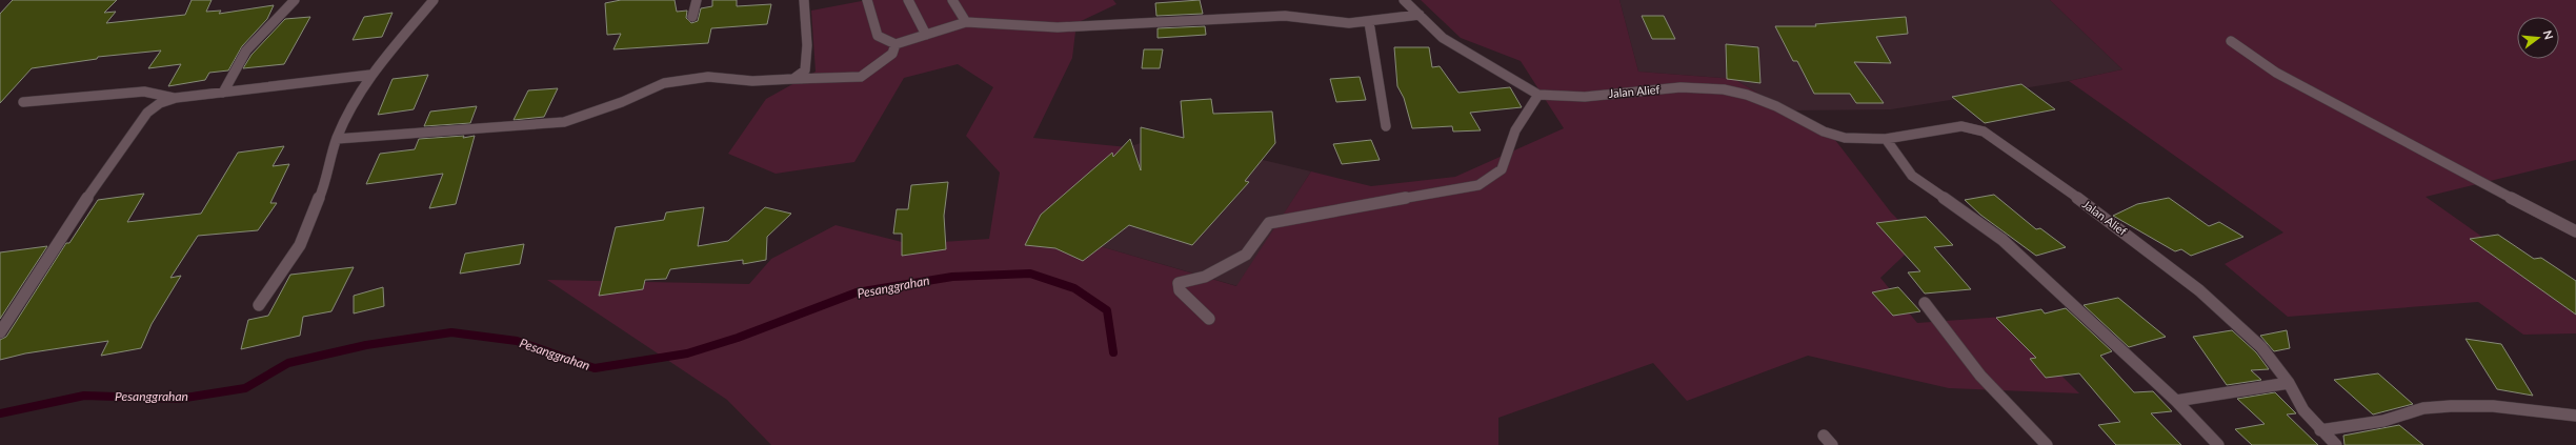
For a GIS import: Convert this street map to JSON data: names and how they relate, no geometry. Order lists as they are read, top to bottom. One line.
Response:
{"streets":{"street":["Jalan Alief"]},"water":["Pesanggrahan"],"north":"right"}
